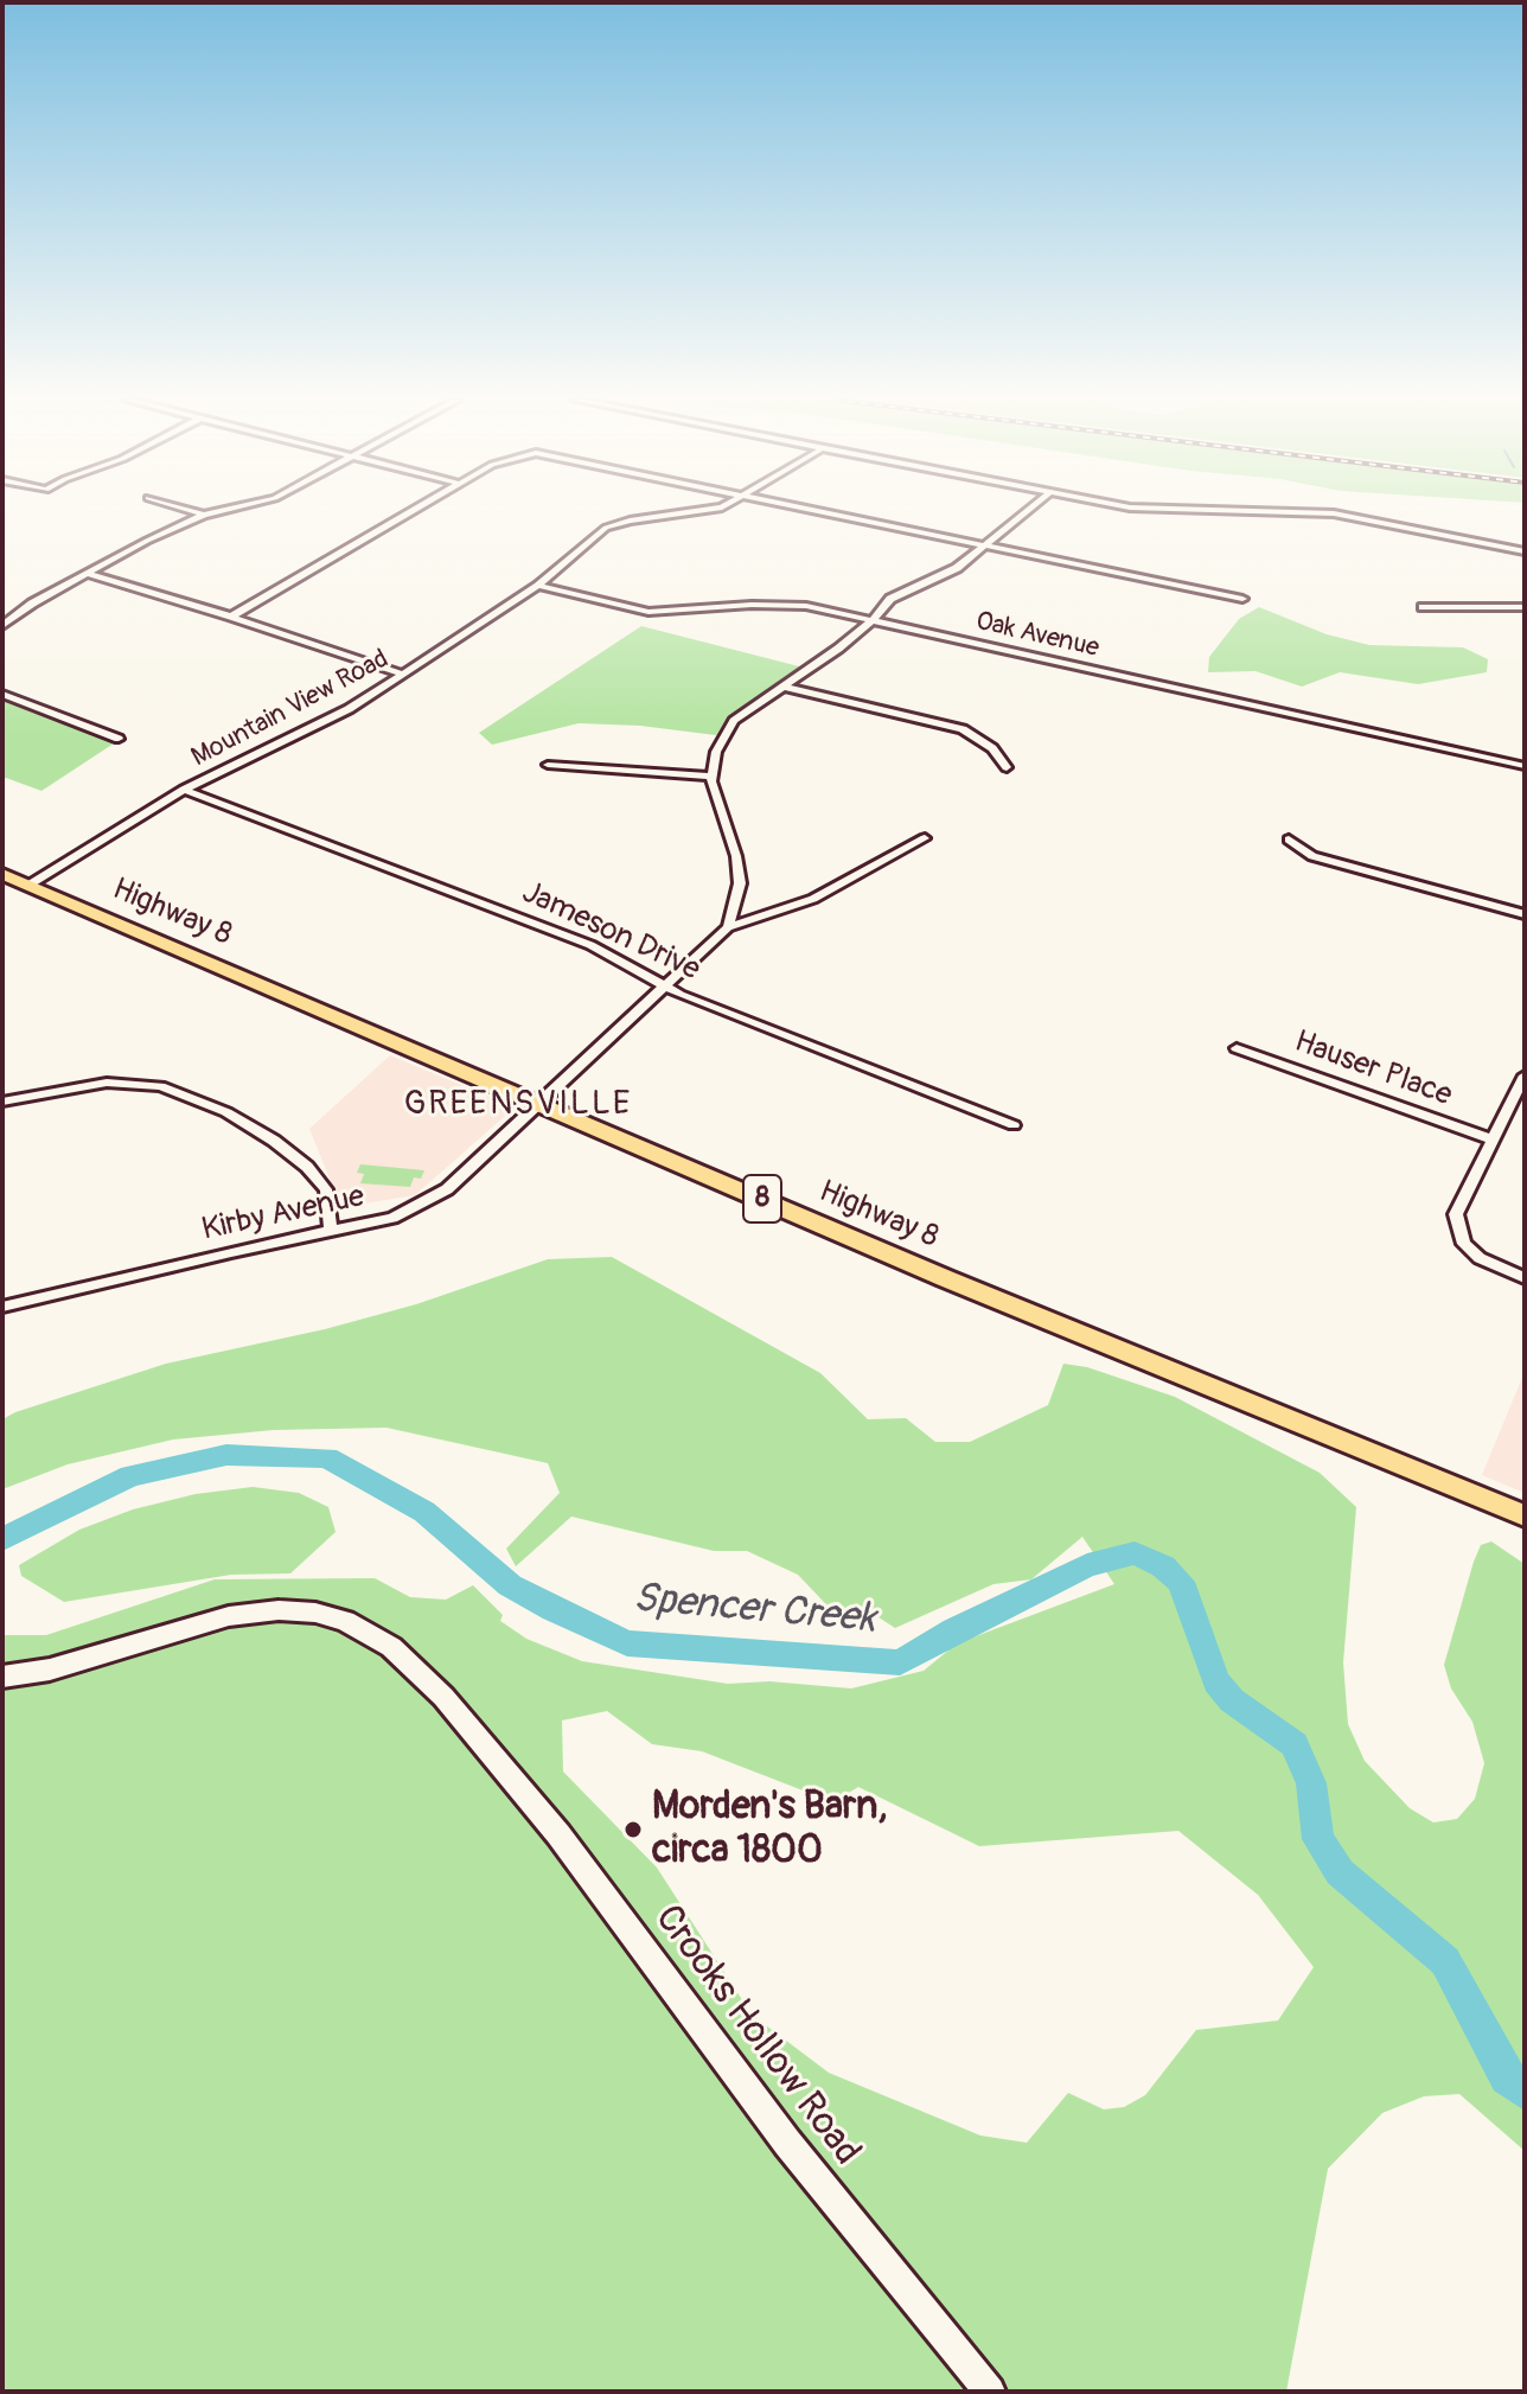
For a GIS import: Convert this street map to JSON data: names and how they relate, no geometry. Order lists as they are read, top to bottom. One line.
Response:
{"streets":{"main road":["Highway 8","8"],"street":["Oak Avenue","Mountain View Road","Jameson Drive","Hauser Place","Kirby Avenue","Crooks Hollow Road"]},"crossings":[["Oak Avenue","Mountain View Road"],["Mountain View Road","Highway 8"],["Mountain View Road","Jameson Drive"],["Highway 8","Kirby Avenue"],["Jameson Drive","Kirby Avenue"]],"districts":["GREENSVILLE"],"water":["Spencer Creek"],"places":["Morden's Barn, circa 1800"]}
